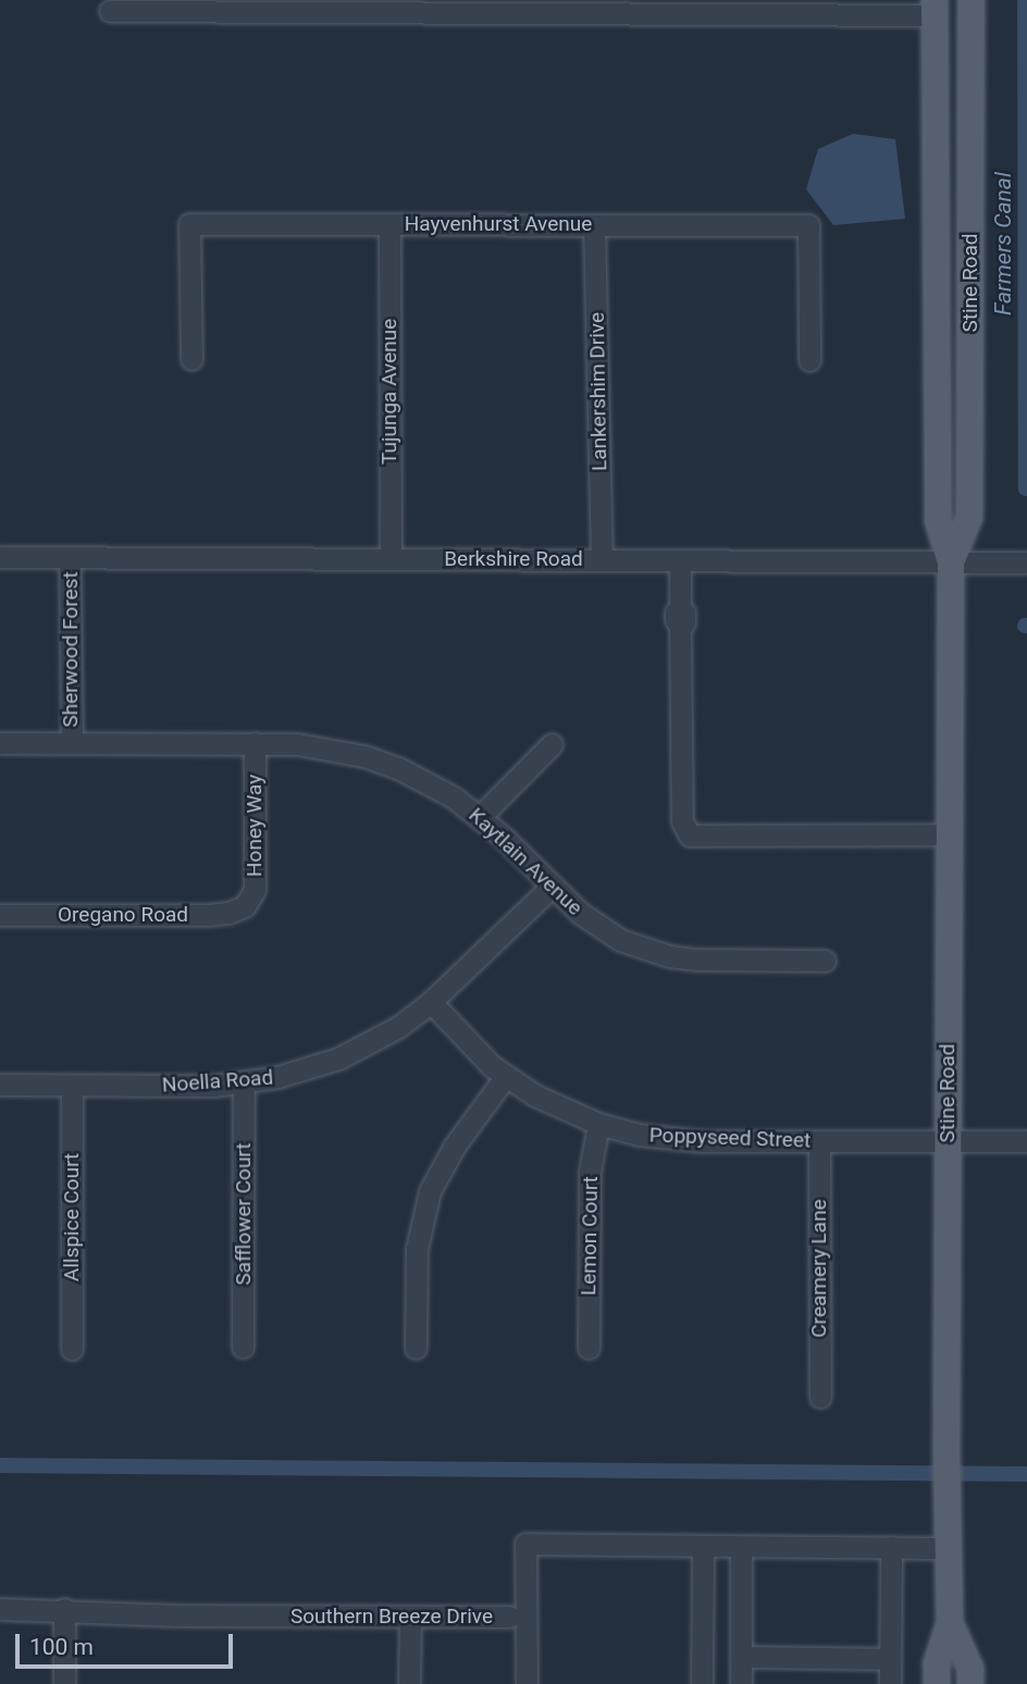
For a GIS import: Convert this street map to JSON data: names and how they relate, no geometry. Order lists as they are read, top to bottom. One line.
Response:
{"streets":{"main road":["Stine Road"],"street":["Hayvenhurst Avenue","Tujunga Avenue","Lankershim Drive","Berkshire Road","Sherwood Forest","Honey Way","Kaytlain Avenue","Oregano Road","Noella Road","Poppyseed Street","Safflower Court","Allspice Court","Lemon Court","Creamery Lane","Southern Breeze Drive"]},"crossings":[["Hayvenhurst Avenue","Tujunga Avenue"],["Hayvenhurst Avenue","Lankershim Drive"],["Stine Road","Berkshire Road"],["Stine Road","Poppyseed Street"],["Tujunga Avenue","Berkshire Road"],["Lankershim Drive","Berkshire Road"],["Berkshire Road","Sherwood Forest"],["Sherwood Forest","Kaytlain Avenue"],["Honey Way","Kaytlain Avenue"],["Honey Way","Oregano Road"],["Kaytlain Avenue","Noella Road"],["Noella Road","Poppyseed Street"],["Noella Road","Safflower Court"],["Noella Road","Allspice Court"],["Poppyseed Street","Lemon Court"],["Poppyseed Street","Creamery Lane"]],"water":["Farmers Canal"],"scale_bar":"100 m"}
